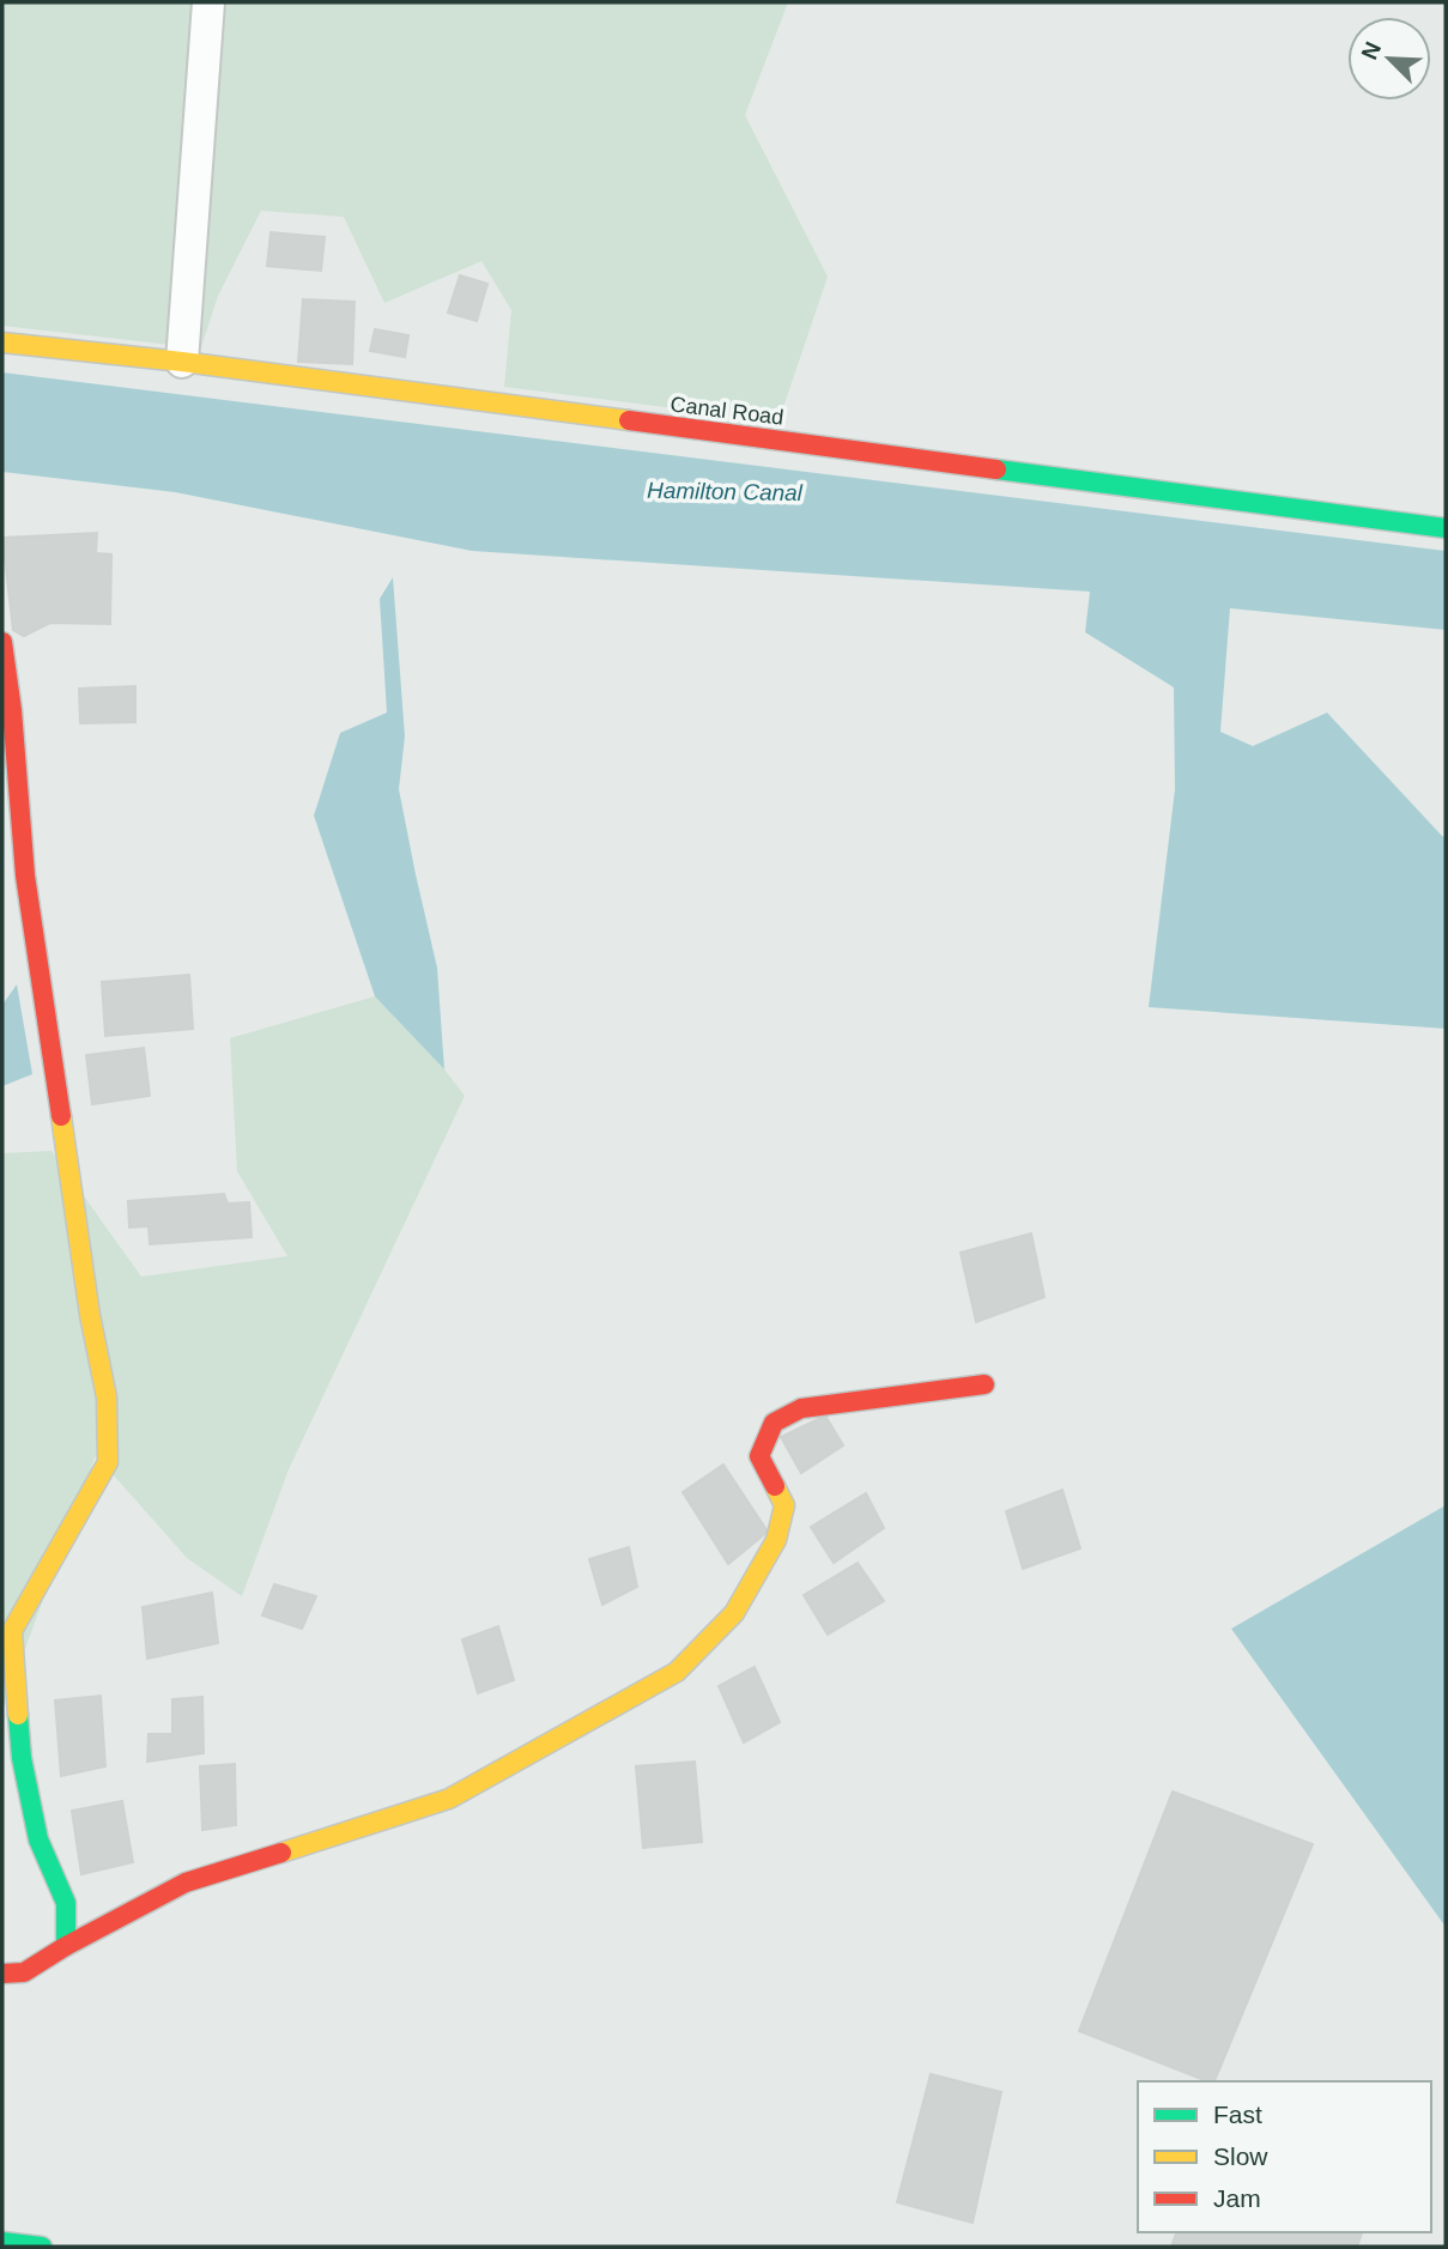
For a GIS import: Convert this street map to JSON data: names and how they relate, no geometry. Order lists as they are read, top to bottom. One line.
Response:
{"streets":{"street":["Canal Road"]},"water":["Hamilton Canal"],"legend":["Fast","Slow","Jam"],"north":"top left"}
